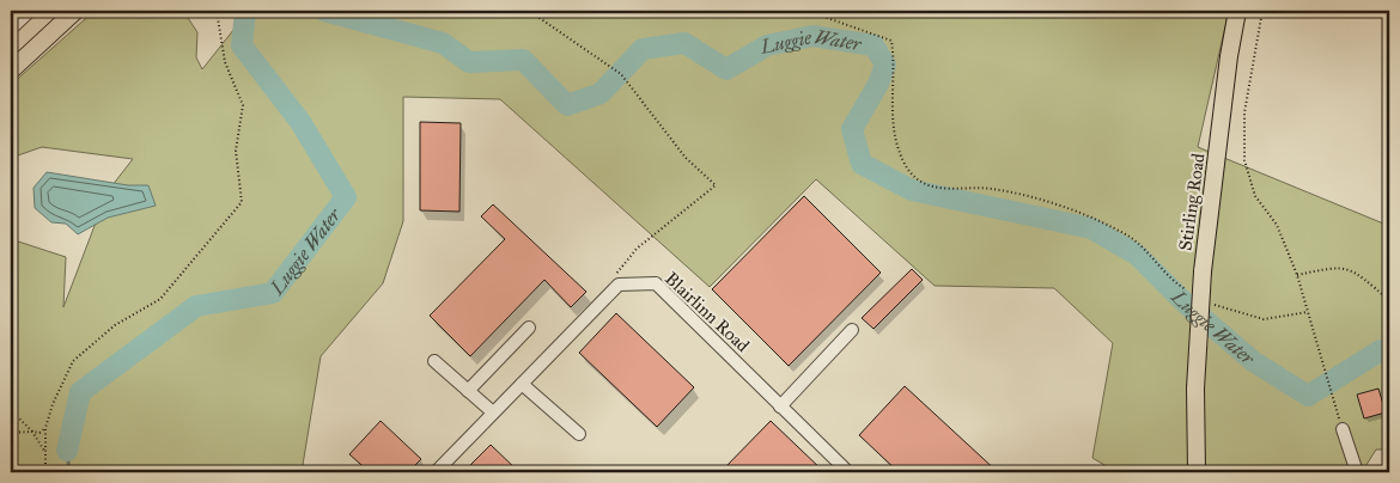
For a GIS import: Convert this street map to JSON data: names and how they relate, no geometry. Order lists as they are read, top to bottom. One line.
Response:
{"streets":{"main road":["Stirling Road"],"street":["Blairlinn Road"]},"water":["Luggie Water"]}
